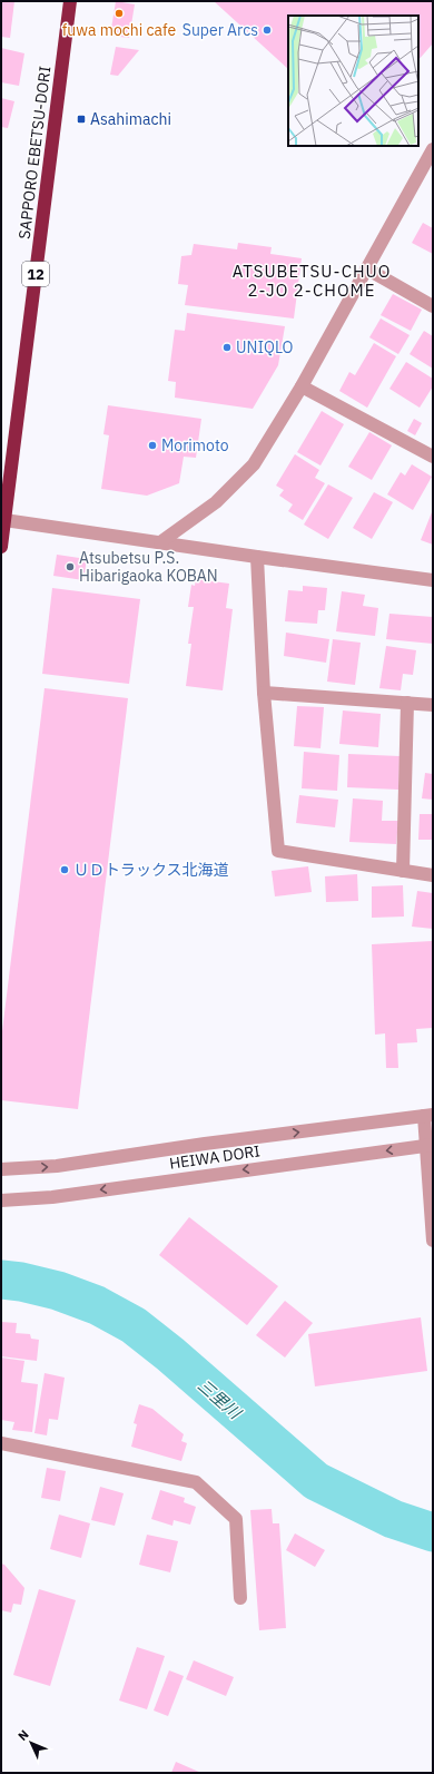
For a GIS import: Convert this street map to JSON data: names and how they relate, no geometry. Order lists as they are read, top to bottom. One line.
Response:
{"streets":{"highway":["SAPPORO EBETSU-DORI","12"],"street":["HEIWA DORI"]},"districts":["ATSUBETSU-CHUO 2-JO 2-CHOME"],"water":["三里川"],"places":{"other":["fuwa mochi cafe","Super Arcs","UNIQLO","Morimoto","Atsubetsu P.S. Hibarigaoka KOBAN","ＵＤトラックス北海道"],"transit":["Asahimachi"]},"north":"top left"}
